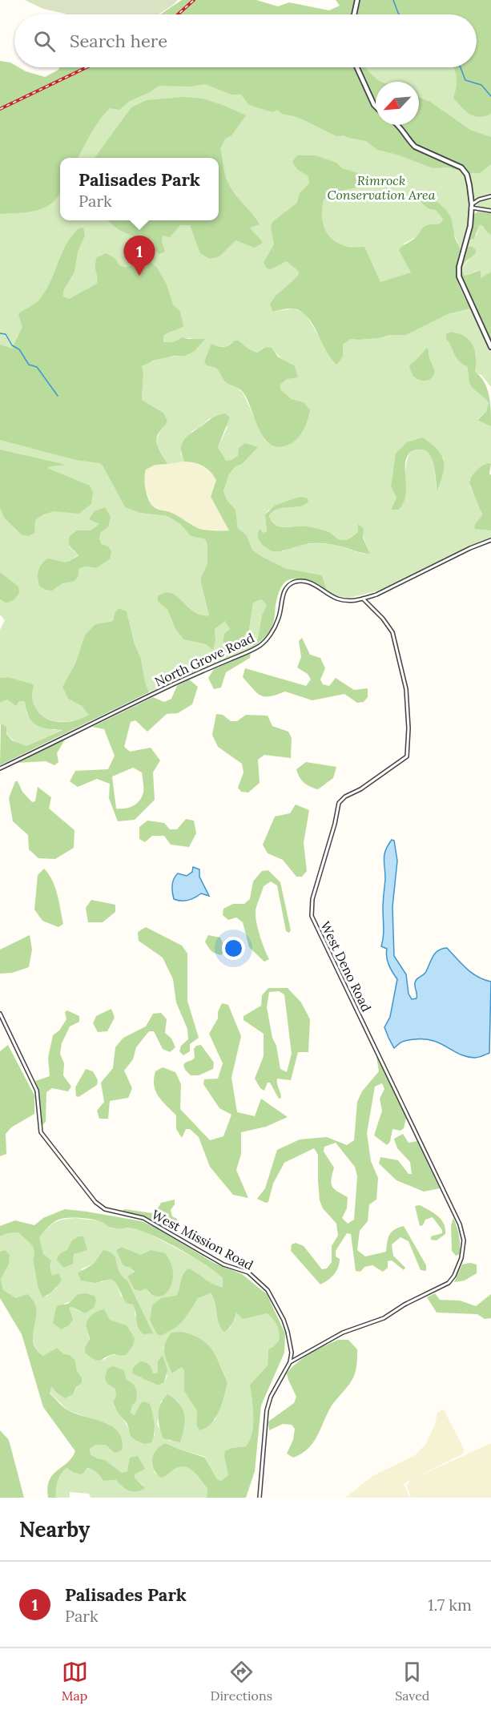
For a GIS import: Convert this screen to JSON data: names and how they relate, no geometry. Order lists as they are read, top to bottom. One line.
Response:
{"streets":{"street":["North Grove Road","West Deno Road","West Mission Road"]},"crossings":[["North Grove Road","West Deno Road"],["West Deno Road","West Mission Road"]],"parks":["Rimrock Conservation Area"],"north":"bottom left","page":{"search":"Search here","popup":["Palisades Park","Park"],"pins":"1","heading":"Nearby","list":[{"mark":"1","name":"Palisades Park","note":"Park","value":"1.7 km"}],"nav":["Map","Directions","Saved"]}}
